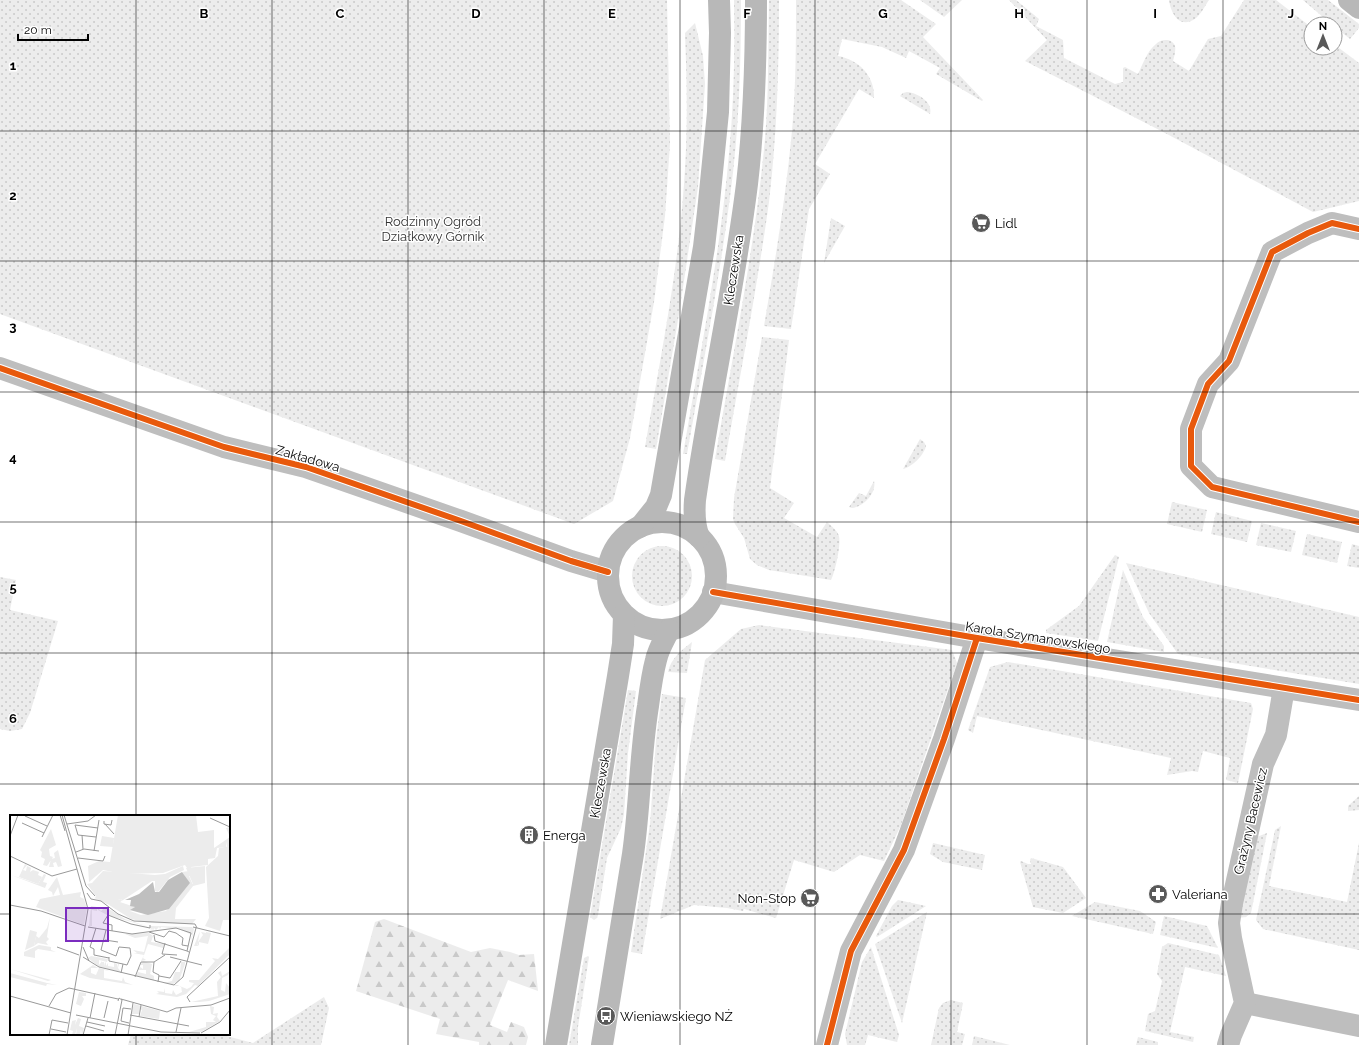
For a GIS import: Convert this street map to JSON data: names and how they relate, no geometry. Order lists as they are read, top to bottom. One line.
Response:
{"streets":{"main road":["Kleczewska"],"street":["Zakładowa","Karola Szymanowskiego","Grażyny Bacewicz"]},"crossings":[["Kleczewska","Zakładowa"],["Kleczewska","Karola Szymanowskiego"],["Zakładowa","Karola Szymanowskiego"],["Karola Szymanowskiego","Grażyny Bacewicz"]],"parks":["Rodzinny Ogród Działkowy Górnik"],"places":{"supermarket":["Lidl","Non-Stop"],"building":["Energa"],"pharmacy":["Valeriana"],"bus stop":["Wieniawskiego NŻ"]},"scale_bar":"20 m","north":"top","grid":{"columns":["B","C","D","E","F","G","H","I","J"],"rows":["1","2","3","4","5","6"]}}
